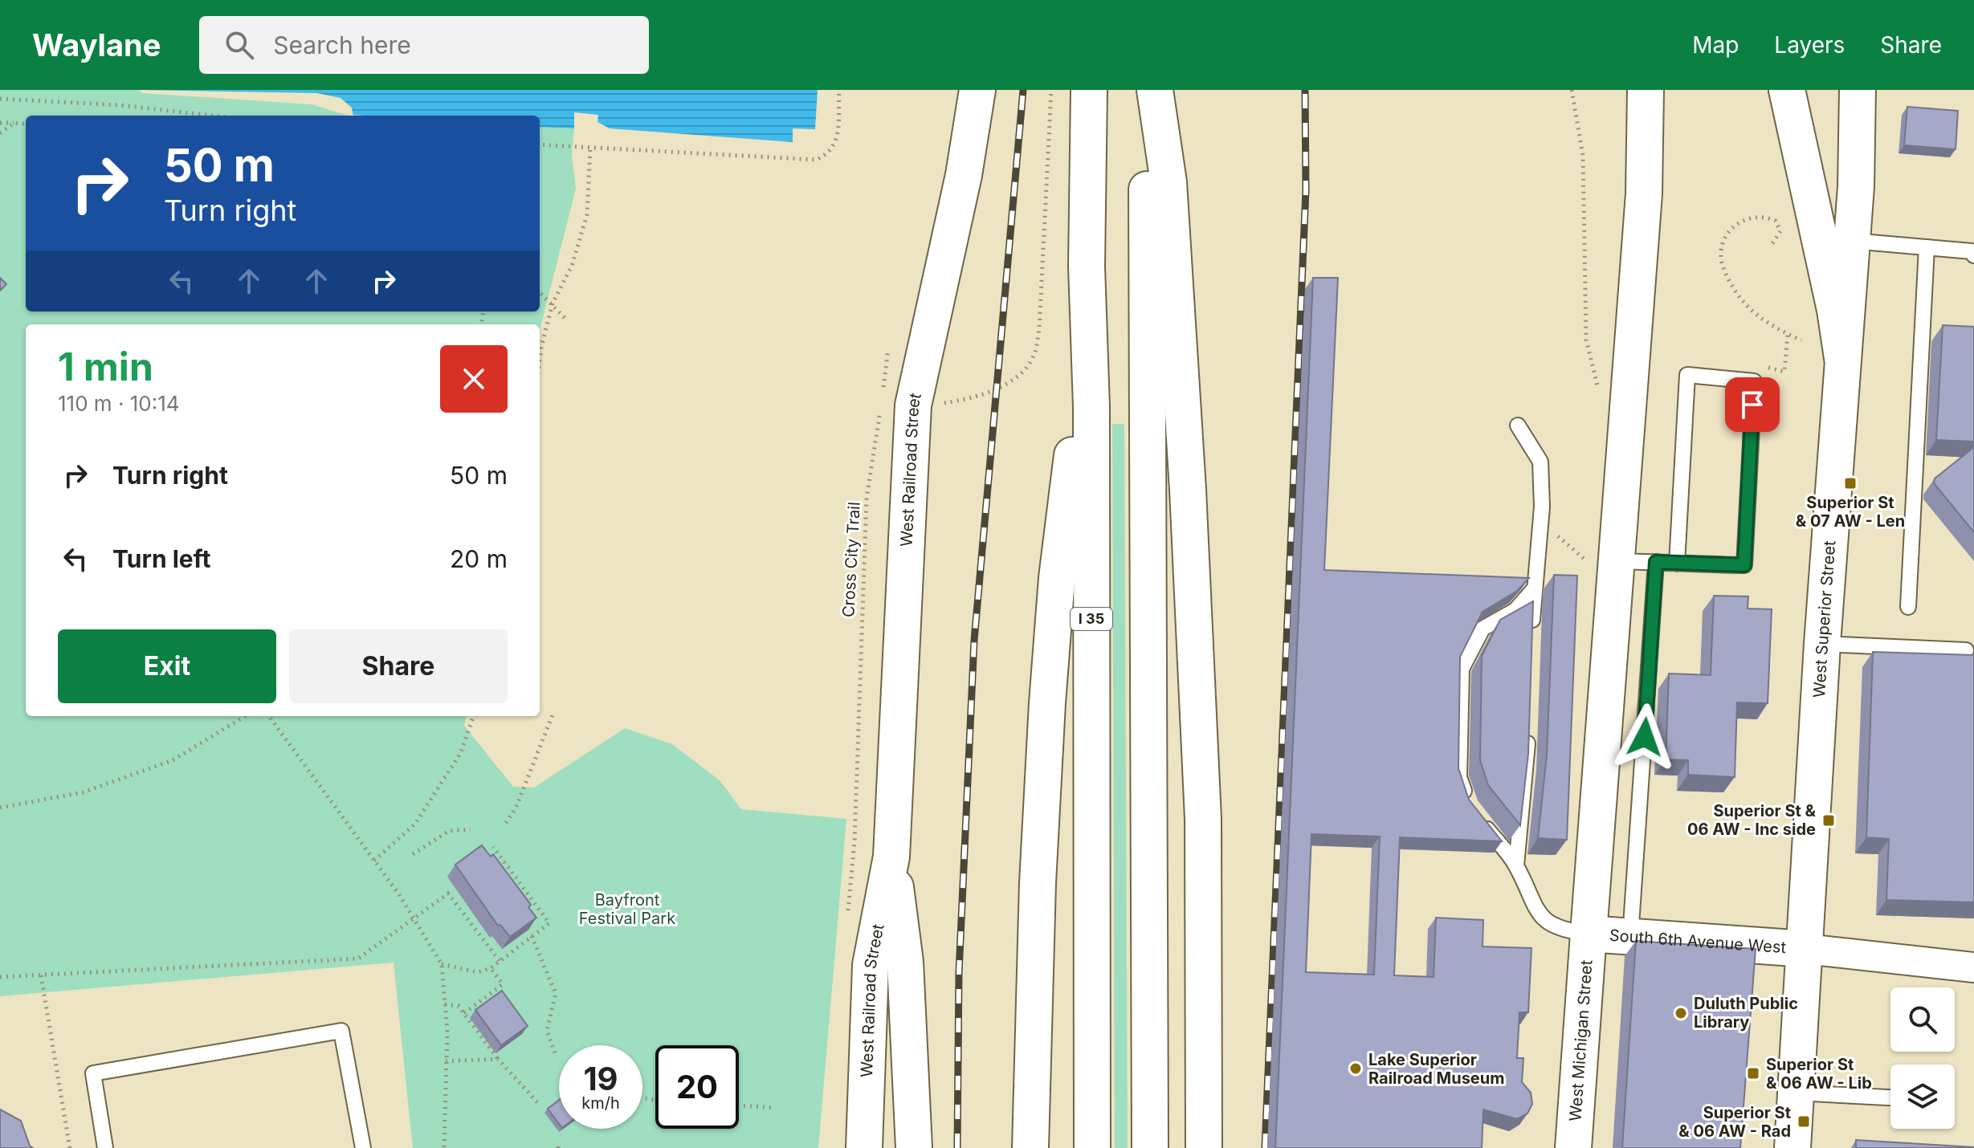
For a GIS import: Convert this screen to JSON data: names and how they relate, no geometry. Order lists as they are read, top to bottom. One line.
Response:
{"streets":{"main road":["West Railroad Street","I 35","West Superior Street","South 6th Avenue West","West Michigan Street"],"path":["Cross City Trail"]},"crossings":[["West Railroad Street","Cross City Trail"],["West Superior Street","South 6th Avenue West"],["South 6th Avenue West","West Michigan Street"]],"parks":["Bayfront Festival Park"],"places":{"transit":["Superior St & 07 AW - Len","Superior St & 06 AW - Inc side","Superior St & 06 AW - Lib","Superior St & 06 AW - Rad"],"other":["Duluth Public Library","Lake Superior Railroad Museum"]},"page":{"header":"Waylane","search":"Search here","nav":["Map","Layers","Share"],"turn":["50 m","Turn right"],"heading":["1 min","110 m · 10:14"],"list":[{"name":"Turn right","value":"50 m"},{"name":"Turn left","value":"20 m"}],"buttons":["Exit","Share"],"speed":"19 km/h","limit":"20"}}
